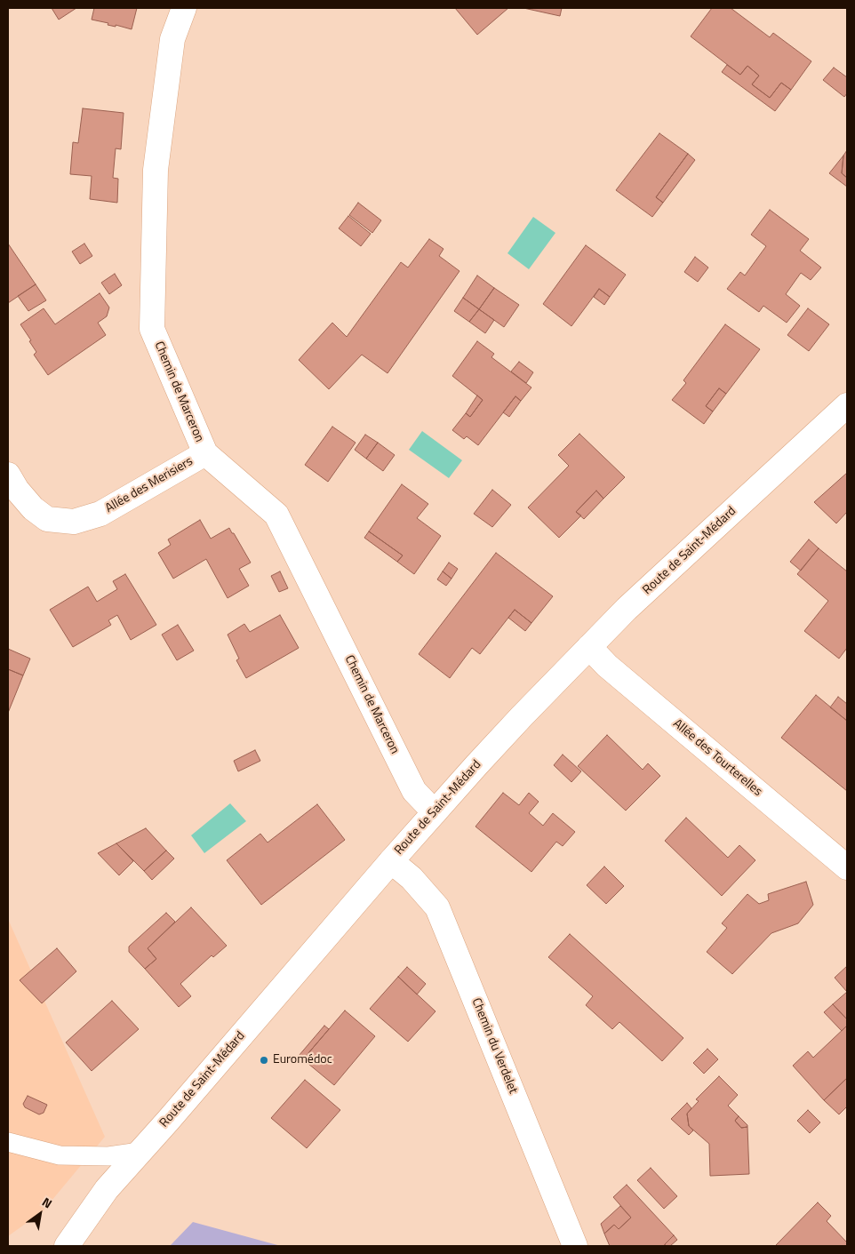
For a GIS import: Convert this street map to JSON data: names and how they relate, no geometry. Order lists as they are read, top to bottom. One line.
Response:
{"streets":{"street":["Chemin de Marceron","Allée des Merisiers","Route de Saint-Médard","Allée des Tourterelles","Chemin du Verdelet"]},"crossings":[["Chemin de Marceron","Allée des Merisiers"],["Chemin de Marceron","Route de Saint-Médard"],["Route de Saint-Médard","Allée des Tourterelles"],["Route de Saint-Médard","Chemin du Verdelet"]],"places":["Euromédoc"],"north":"top right"}
